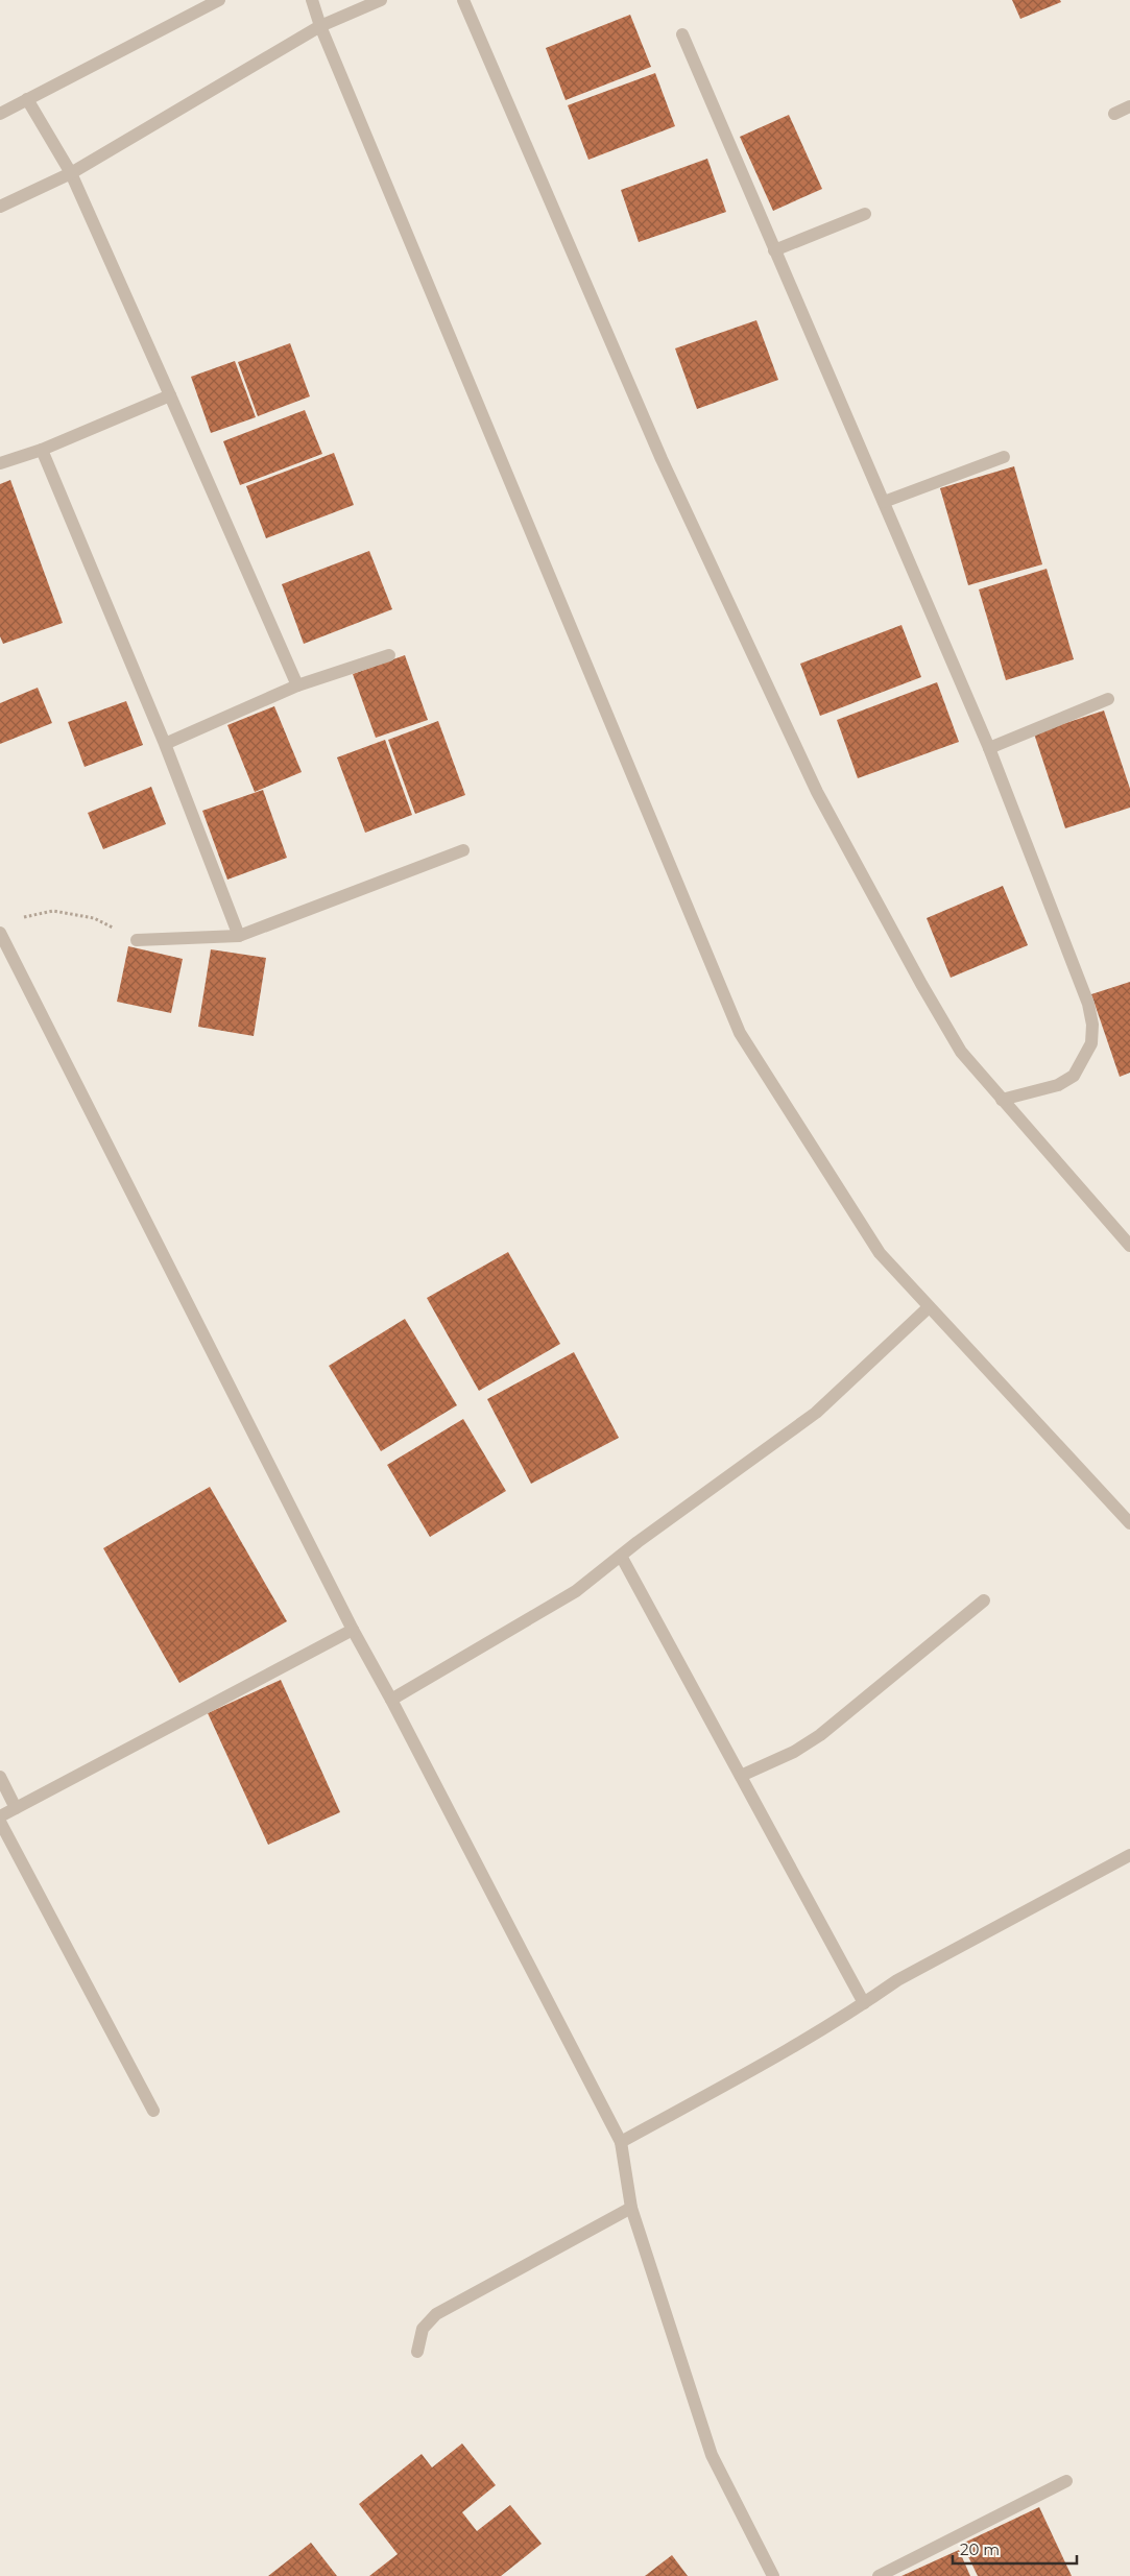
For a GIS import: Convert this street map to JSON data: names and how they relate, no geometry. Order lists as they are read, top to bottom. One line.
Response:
{"scale_bar":"20 m"}
